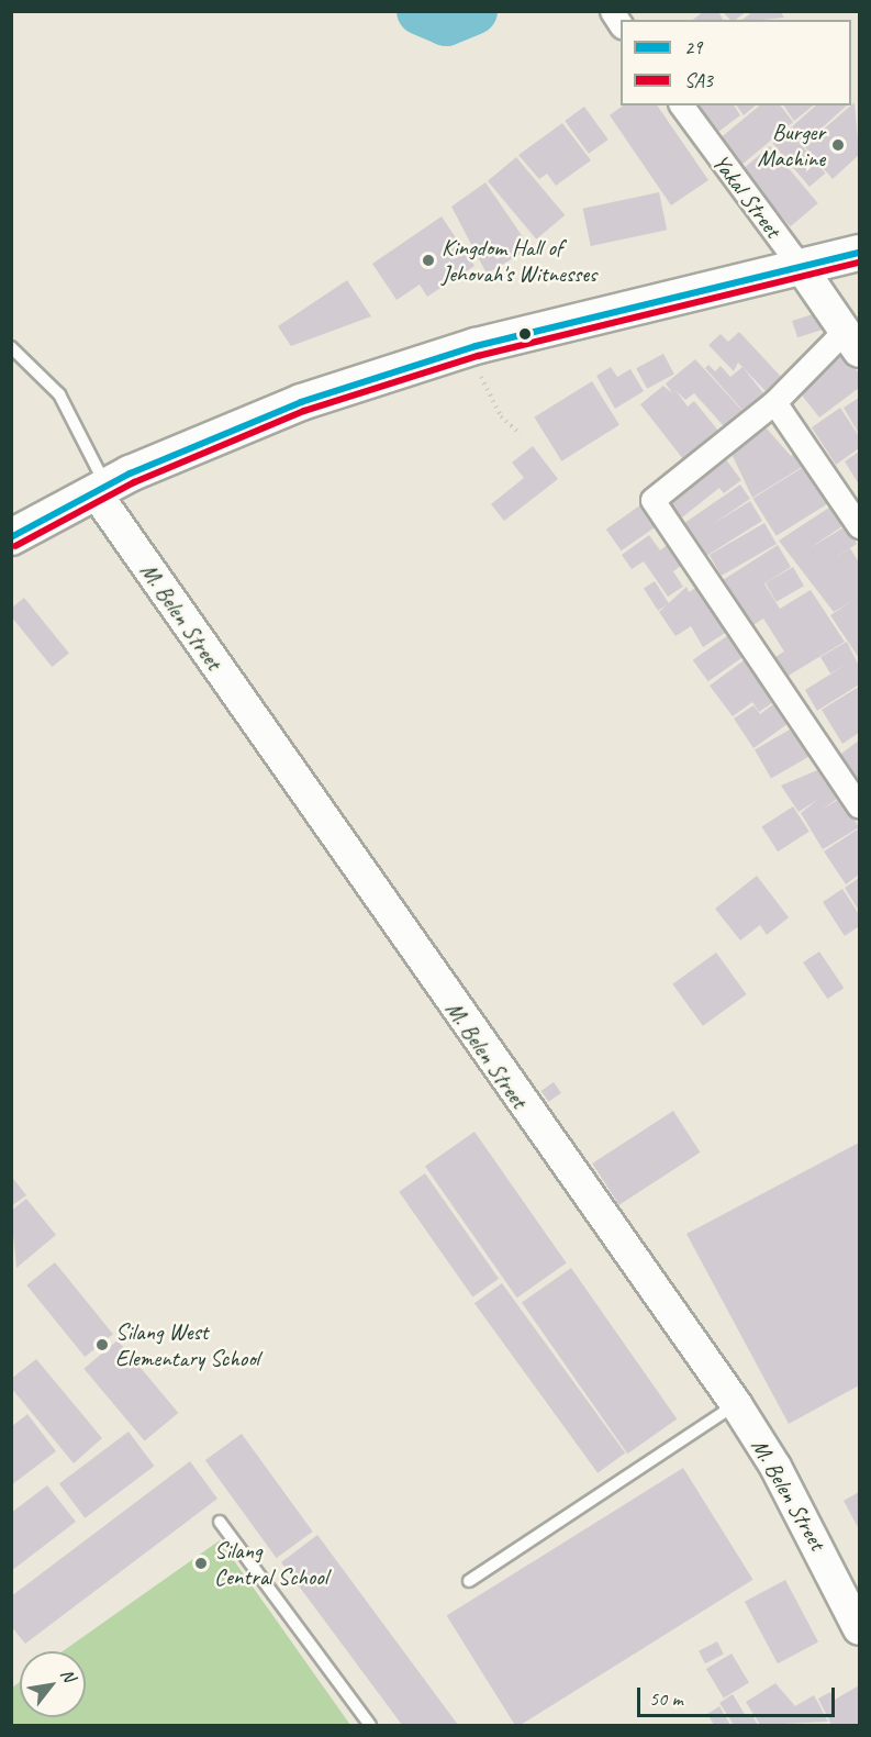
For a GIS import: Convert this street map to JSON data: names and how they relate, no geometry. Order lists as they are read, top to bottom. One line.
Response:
{"streets":{"street":["Yakal Street","M. Belen Street"]},"places":["Burger Machine","Kingdom Hall of Jehovah's Witnesses","Silang West Elementary School","Silang Central School"],"lines":["transit line 29","transit line SA3"],"legend":["29","SA3"],"scale_bar":"50 m","north":"top right"}
